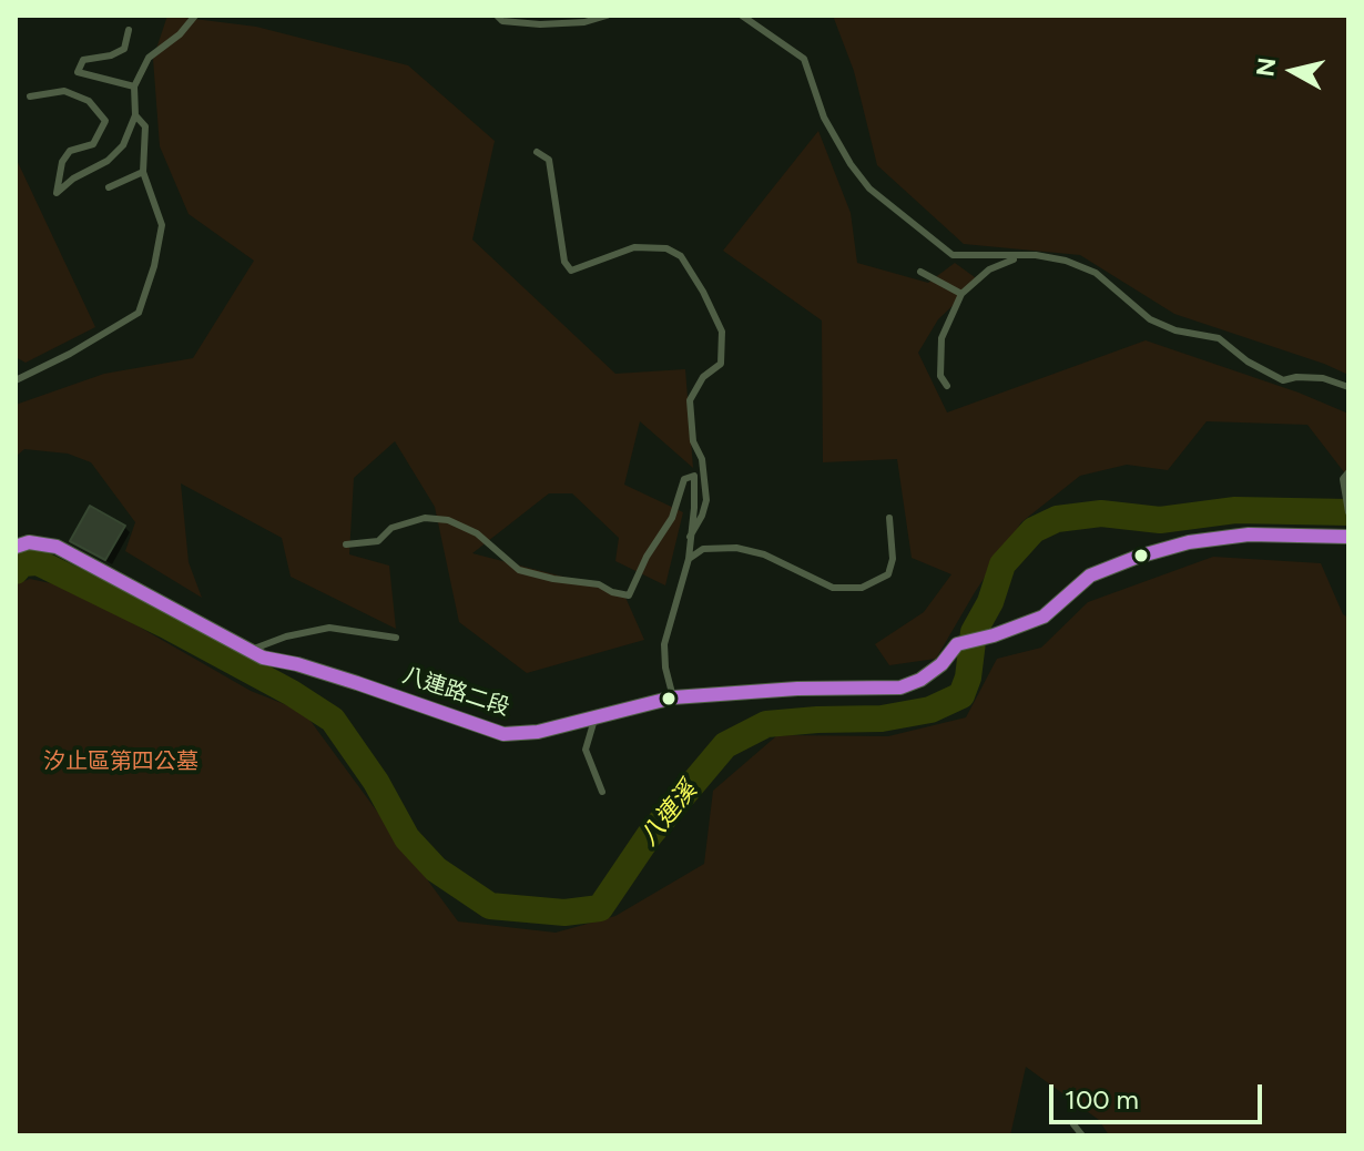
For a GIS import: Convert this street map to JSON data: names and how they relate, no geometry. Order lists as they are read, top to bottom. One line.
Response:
{"streets":{"street":["八連路二段"]},"water":["八連溪"],"parks":["汐止區第四公墓"],"scale_bar":"100 m","north":"left"}
